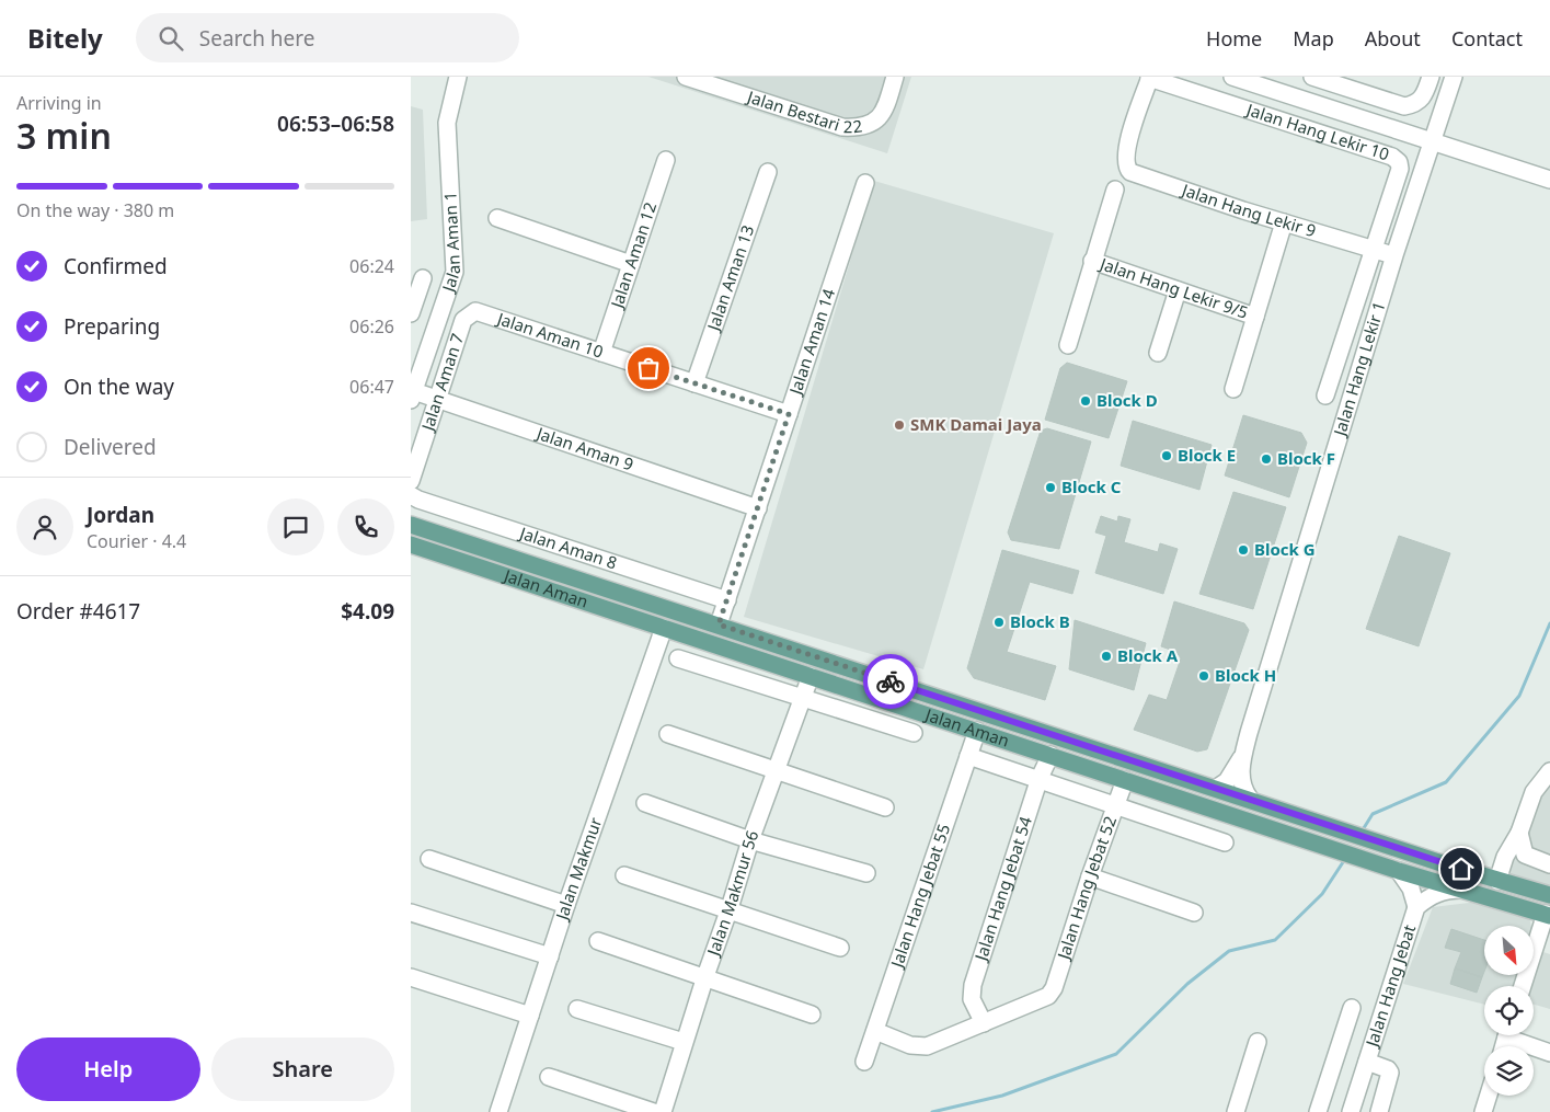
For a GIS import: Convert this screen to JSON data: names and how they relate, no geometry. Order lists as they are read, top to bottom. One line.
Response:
{"streets":{"main road":["Jalan Aman"],"street":["Jalan Bestari 22","Jalan Hang Lekir 10","Jalan Hang Lekir 9","Jalan Aman 1","Jalan Aman 12","Jalan Aman 13","Jalan Hang Lekir 9/5","Jalan Aman 10","Jalan Aman 14","Jalan Hang Lekir 1","Jalan Aman 7","Jalan Aman 9","Jalan Aman 8","Jalan Makmur","Jalan Hang Jebat 52","Jalan Hang Jebat 54","Jalan Makmur 56","Jalan Hang Jebat 55","Jalan Hang Jebat"]},"crossings":[["Jalan Hang Lekir 10","Jalan Hang Lekir 9"],["Jalan Hang Lekir 9","Jalan Hang Lekir 1"],["Jalan Aman 1","Jalan Aman 9"],["Jalan Aman 12","Jalan Aman 10"],["Jalan Aman 13","Jalan Aman 10"],["Jalan Aman 10","Jalan Aman 14"],["Jalan Aman 10","Jalan Aman 7"],["Jalan Aman 14","Jalan Aman 9"],["Jalan Aman 14","Jalan Aman 8"],["Jalan Aman 14","Jalan Aman"],["Jalan Hang Lekir 1","Jalan Aman"],["Jalan Aman 7","Jalan Aman 9"],["Jalan Aman","Jalan Makmur"],["Jalan Aman","Jalan Hang Jebat 52"],["Jalan Aman","Jalan Hang Jebat 54"],["Jalan Aman","Jalan Makmur 56"],["Jalan Aman","Jalan Hang Jebat 55"],["Jalan Aman","Jalan Hang Jebat"],["Jalan Hang Jebat 52","Jalan Hang Jebat 54"]],"places":["Block D","SMK Damai Jaya","Block E","Block F","Block C","Block G","Block B","Block A","Block H"],"north":"bottom right","page":{"header":"Bitely","search":"Search here","nav":["Home","Map","About","Contact"],"heading":["3 min","Arriving in","06:53–06:58"],"panel":["Jordan","Courier · 4.4","Order #4617","$4.09"],"bar":"On the way · 380 m","list":[["Confirmed","06:24"],["Preparing","06:26"],["On the way","06:47"],"Delivered"],"buttons":["Help","Share"]}}
